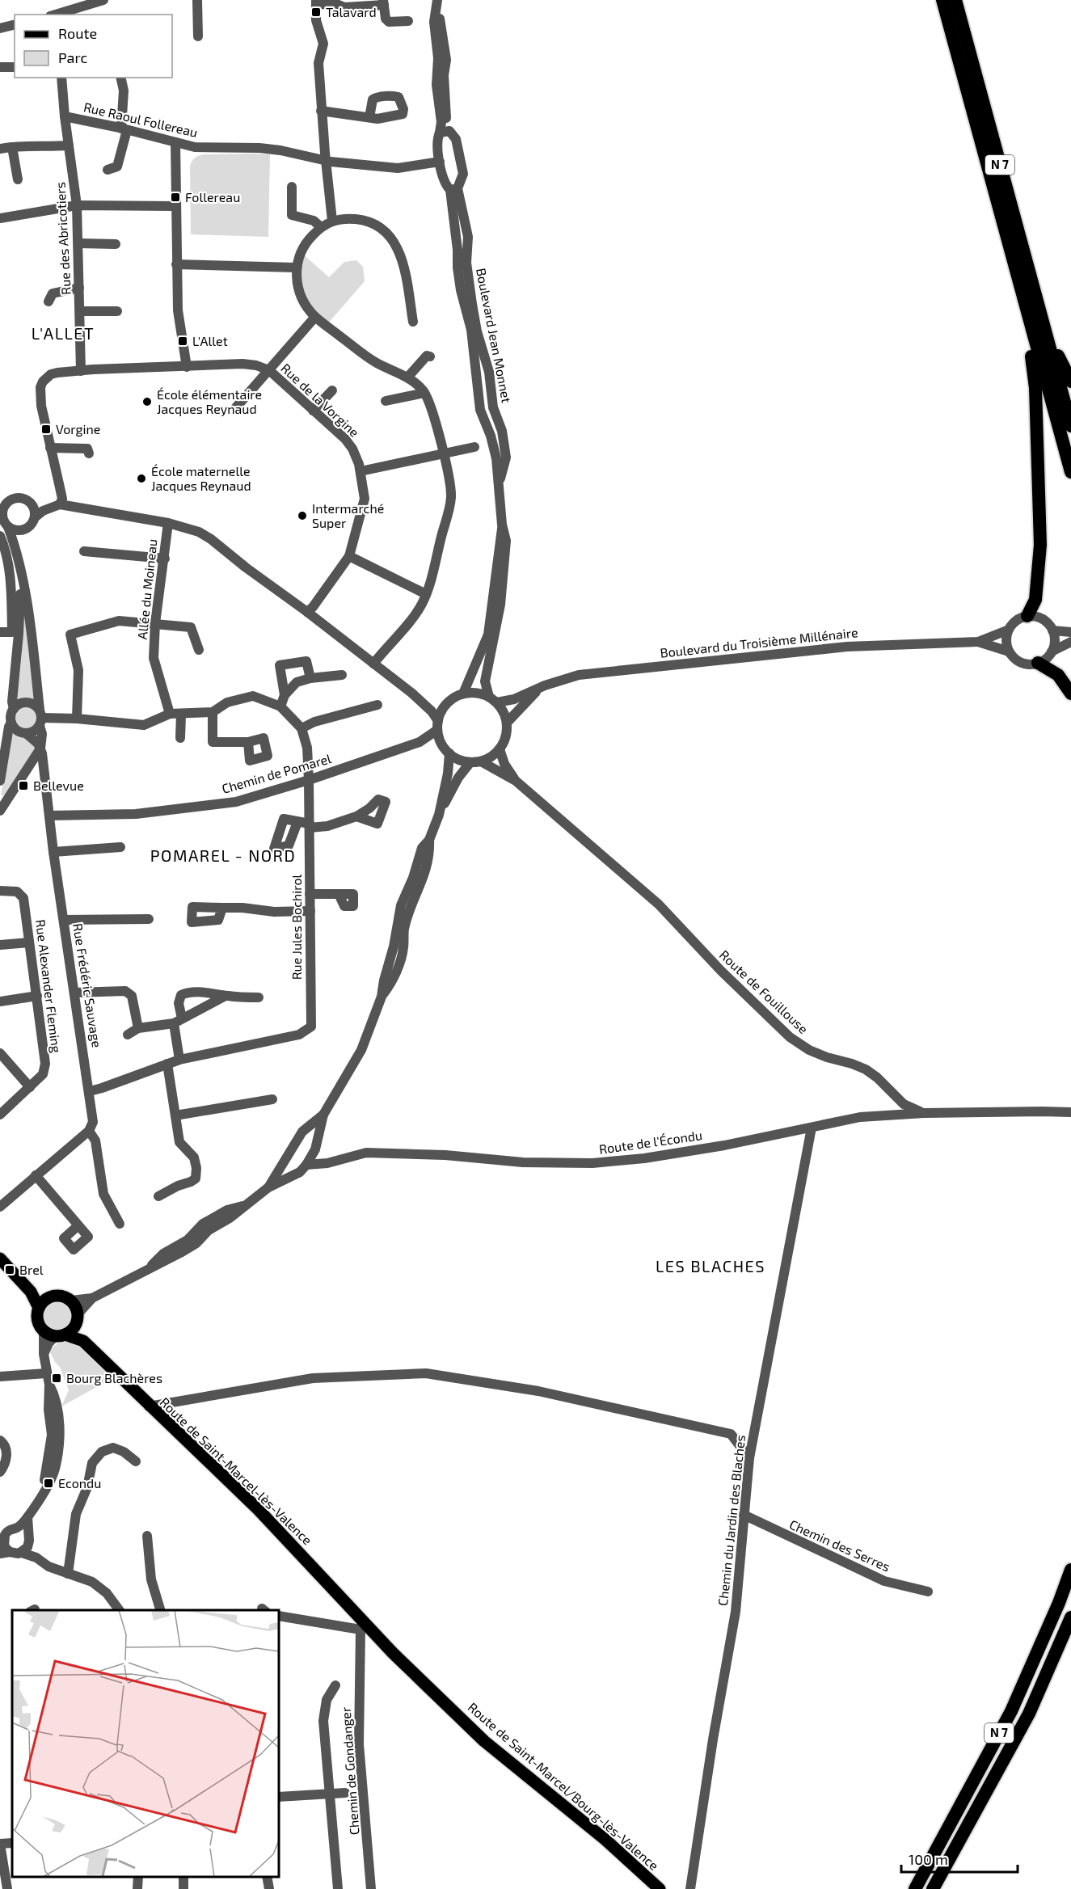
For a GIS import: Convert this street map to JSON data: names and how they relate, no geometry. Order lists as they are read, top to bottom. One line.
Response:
{"streets":{"highway":["N 7"],"main road":["Route de Saint-Marcel-lès-Valence","Route de Saint-Marcel/Bourg-lès-Valence"],"street":["Rue Raoul Follereau","Rue des Abricotiers","Boulevard Jean Monnet","Rue de la Vorgine","Allée du Moineau","Boulevard du Troisième Millénaire","Chemin de Pomarel","Rue Jules Bochirol","Rue Frédéric Sauvage","Rue Alexander Fleming","Route de Fouillouse","Route de l'Écondu","Chemin du Jardin des Blaches","Chemin des Serres","Chemin de Gondanger"]},"crossings":[["Rue Raoul Follereau","Rue des Abricotiers"],["Rue Raoul Follereau","Boulevard Jean Monnet"],["Rue des Abricotiers","Rue de la Vorgine"],["Boulevard Jean Monnet","Boulevard du Troisième Millénaire"],["Boulevard Jean Monnet","Chemin de Pomarel"],["Boulevard Jean Monnet","Route de Fouillouse"],["Allée du Moineau","Rue Jules Bochirol"],["Boulevard du Troisième Millénaire","Chemin de Pomarel"],["Boulevard du Troisième Millénaire","Route de Fouillouse"],["Chemin de Pomarel","Rue Jules Bochirol"],["Chemin de Pomarel","Rue Frédéric Sauvage"],["Chemin de Pomarel","Route de Fouillouse"],["Rue Jules Bochirol","Rue Frédéric Sauvage"],["Route de Fouillouse","Route de l'Écondu"],["Route de l'Écondu","Chemin du Jardin des Blaches"],["Route de Saint-Marcel-lès-Valence","Chemin de Gondanger"],["Route de Saint-Marcel-lès-Valence","Route de Saint-Marcel/Bourg-lès-Valence"],["Chemin du Jardin des Blaches","Chemin des Serres"],["Chemin de Gondanger","Route de Saint-Marcel/Bourg-lès-Valence"]],"districts":["L'ALLET","POMAREL - NORD","LES BLACHES"],"places":{"transit":["Talavard","Follereau","L'Allet","Vorgine","Bellevue","Brel","Bourg Blachères","Econdu"],"other":["École élémentaire Jacques Reynaud","École maternelle Jacques Reynaud","Intermarché Super"]},"legend":["Route","Parc"],"scale_bar":"100 m"}
